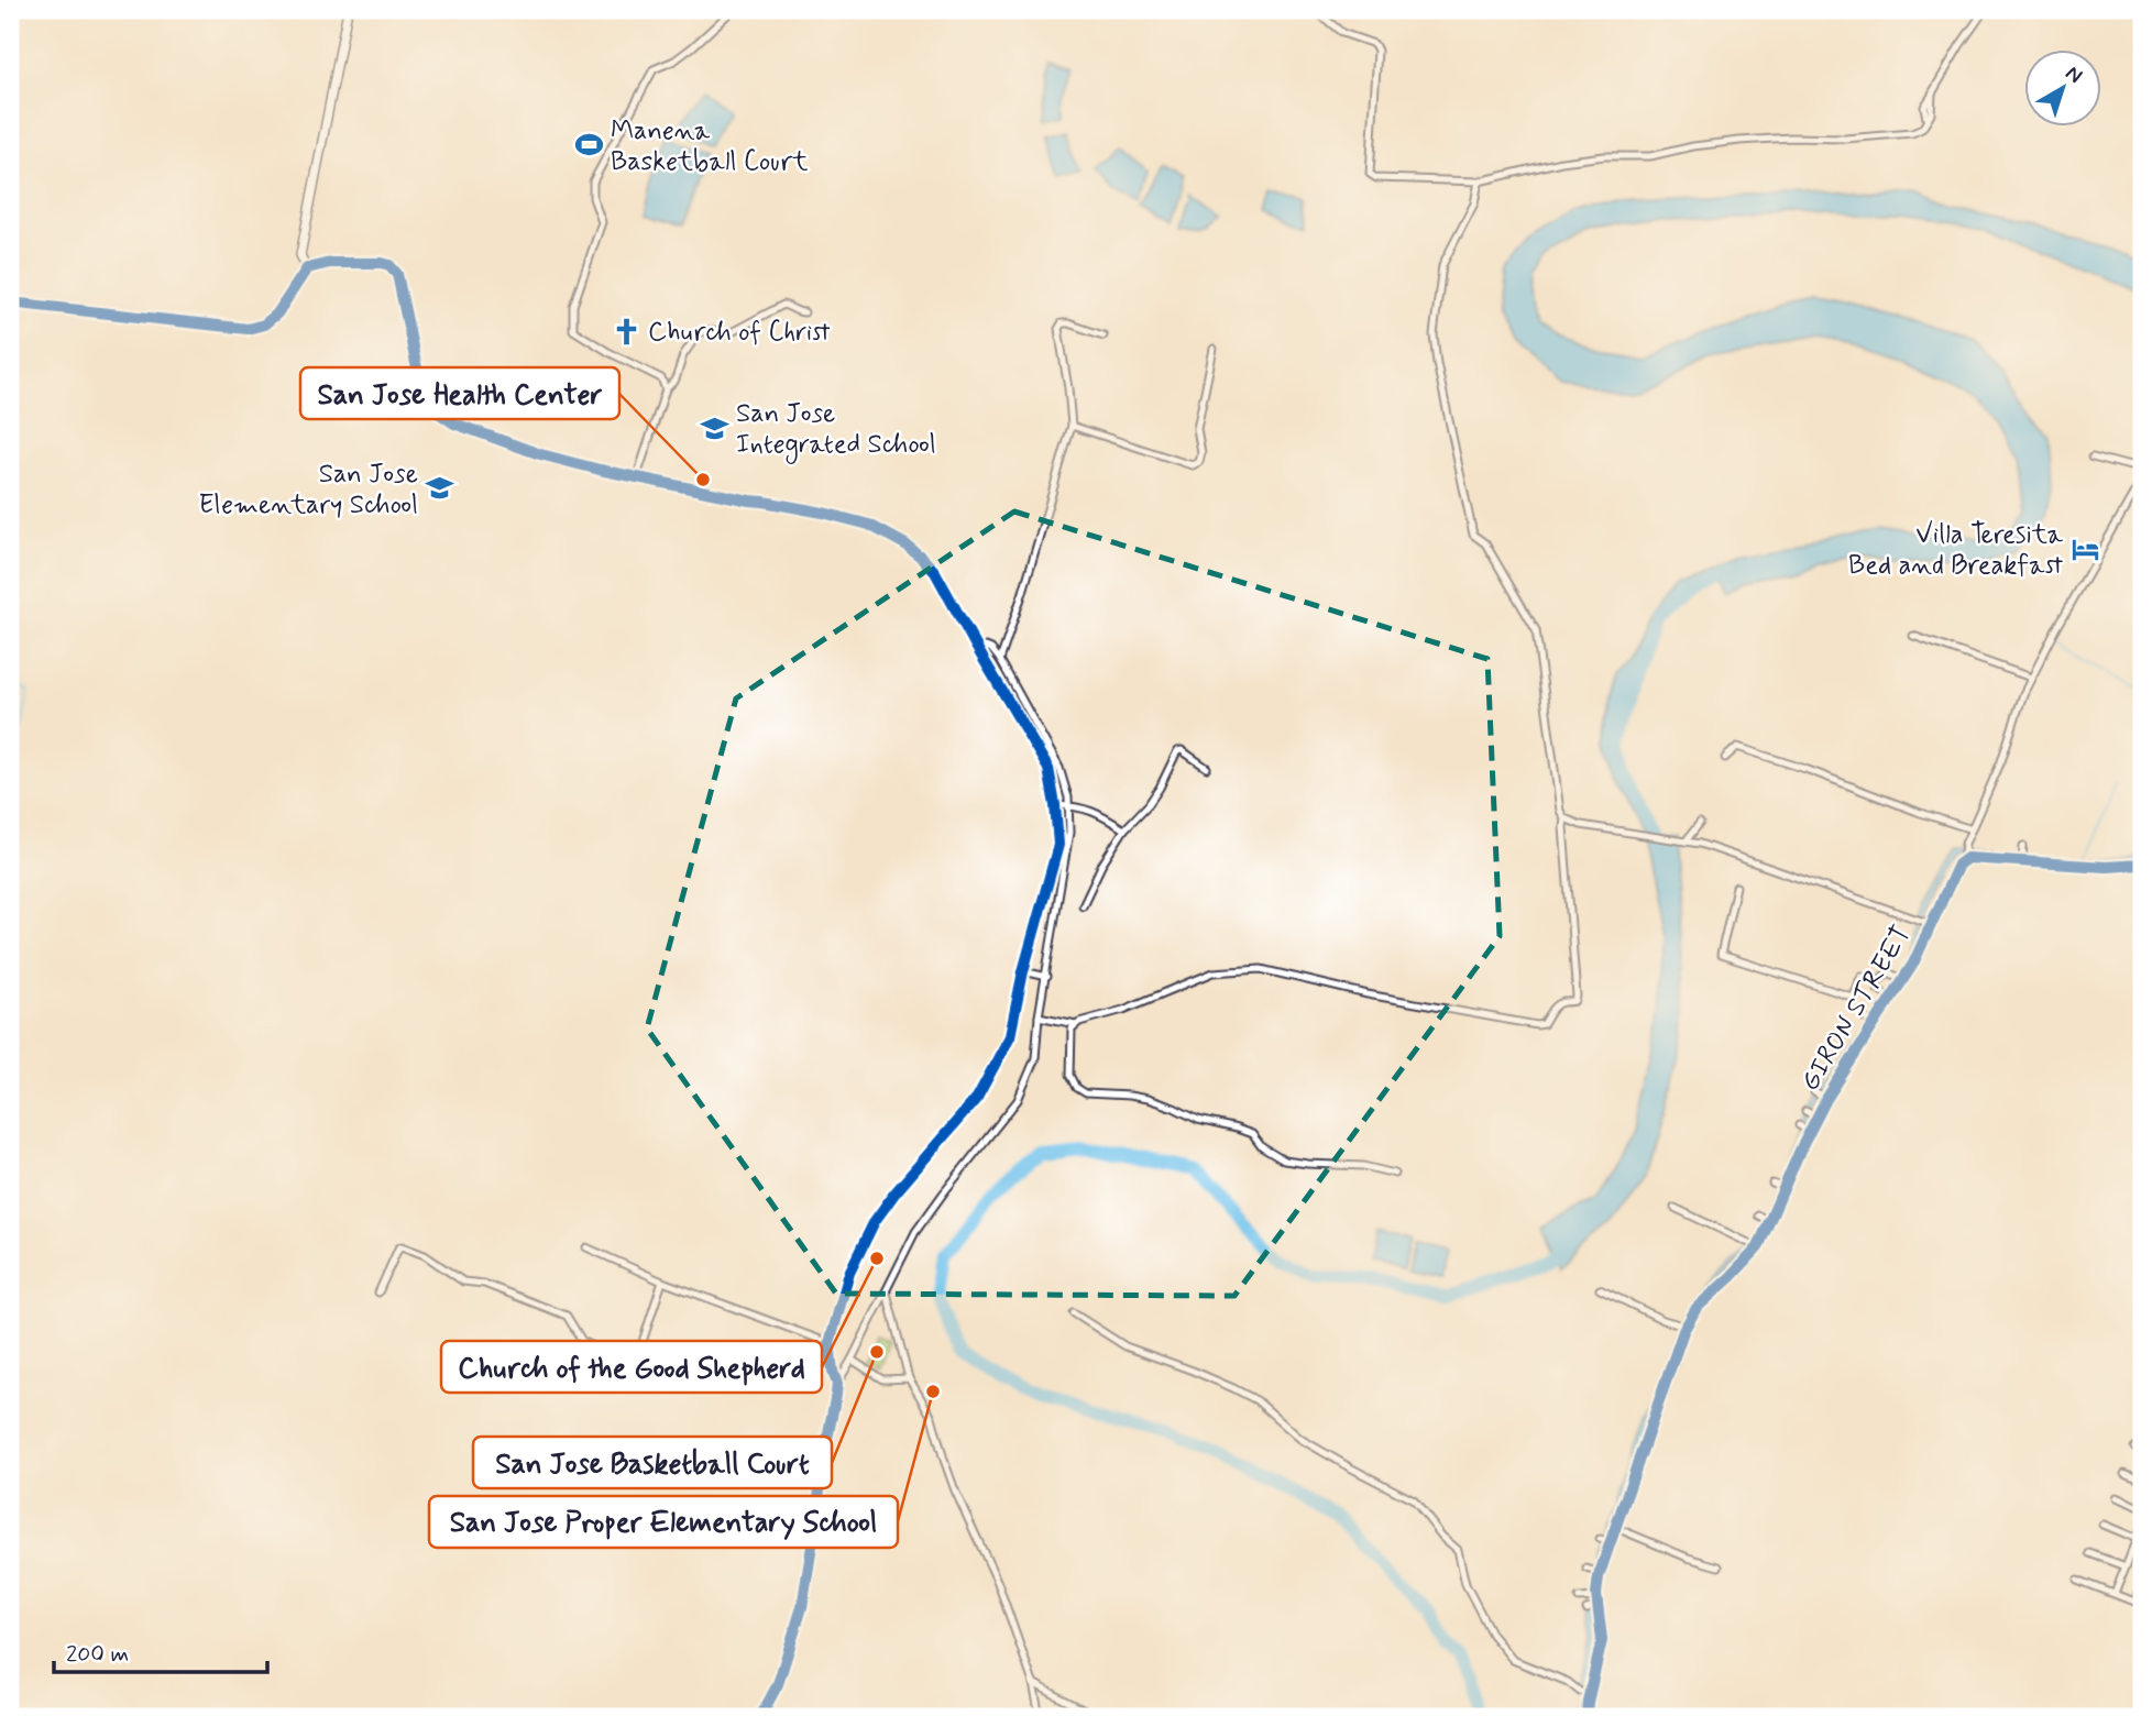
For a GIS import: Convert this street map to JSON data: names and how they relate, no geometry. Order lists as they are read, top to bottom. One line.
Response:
{"streets":{"street":["GIRON STREET"]},"places":{"sports":["Manena Basketball Court"],"church":["Church of Christ"],"school or university":["San Jose Integrated School","San Jose Elementary School"],"other":["San Jose Health Center","Church of the Good Shepherd","San Jose Basketball Court","San Jose Proper Elementary School"],"hotel":["Villa Teresita Bed and Breakfast"]},"scale_bar":"200 m","north":"top right"}
